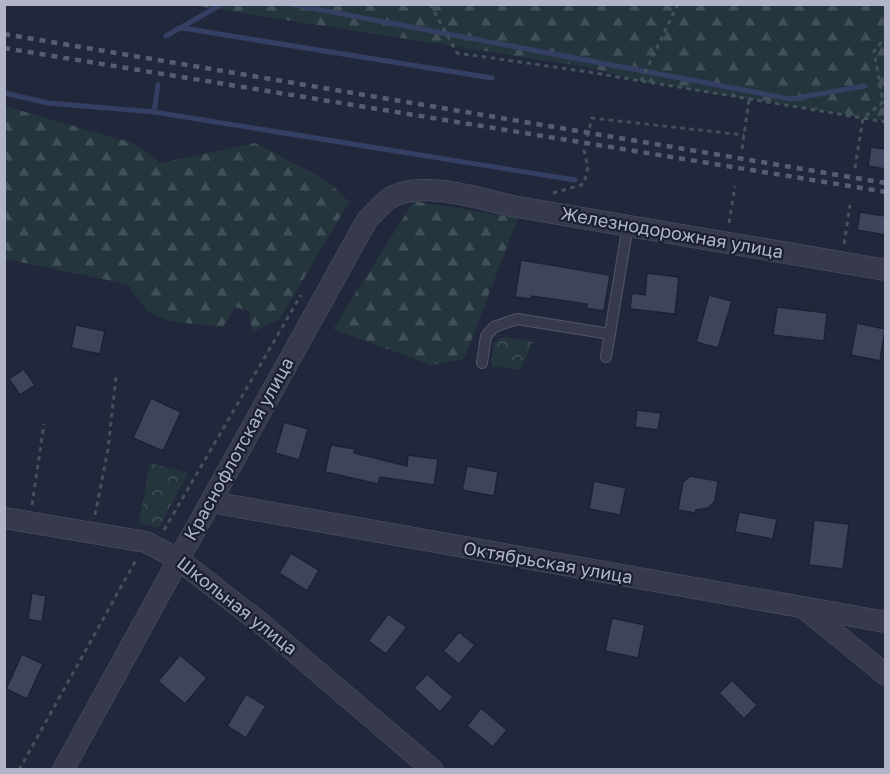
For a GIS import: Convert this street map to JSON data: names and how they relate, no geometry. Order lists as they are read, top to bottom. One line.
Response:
{"streets":{"street":["Железнодорожная улица","Краснофлотская улица","Октябрьская улица","Школьная улица"]},"crossings":[["Железнодорожная улица","Краснофлотская улица"],["Краснофлотская улица","Октябрьская улица"],["Краснофлотская улица","Школьная улица"]]}
